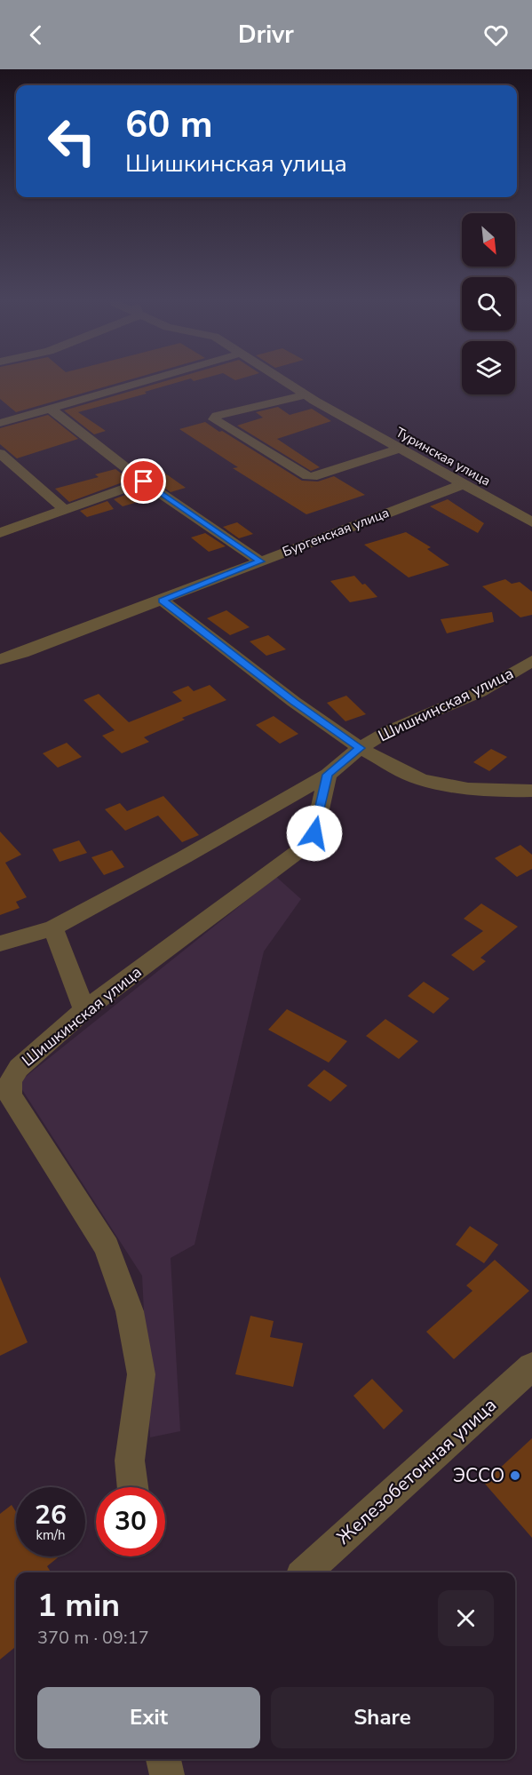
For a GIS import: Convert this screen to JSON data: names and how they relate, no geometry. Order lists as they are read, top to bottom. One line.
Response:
{"streets":{"street":["Туринская улица","Бургенская улица","Шишкинская улица","Железобетонная улица"]},"crossings":[["Туринская улица","Бургенская улица"],["Бургенская улица","Шишкинская улица"]],"places":["ЭССО"],"north":"bottom right","page":{"header":"Drivr","turn":["60 m","Шишкинская улица"],"speed":"26 km/h","limit":"30","heading":["1 min","370 m · 09:17"],"buttons":["Exit","Share"]}}
